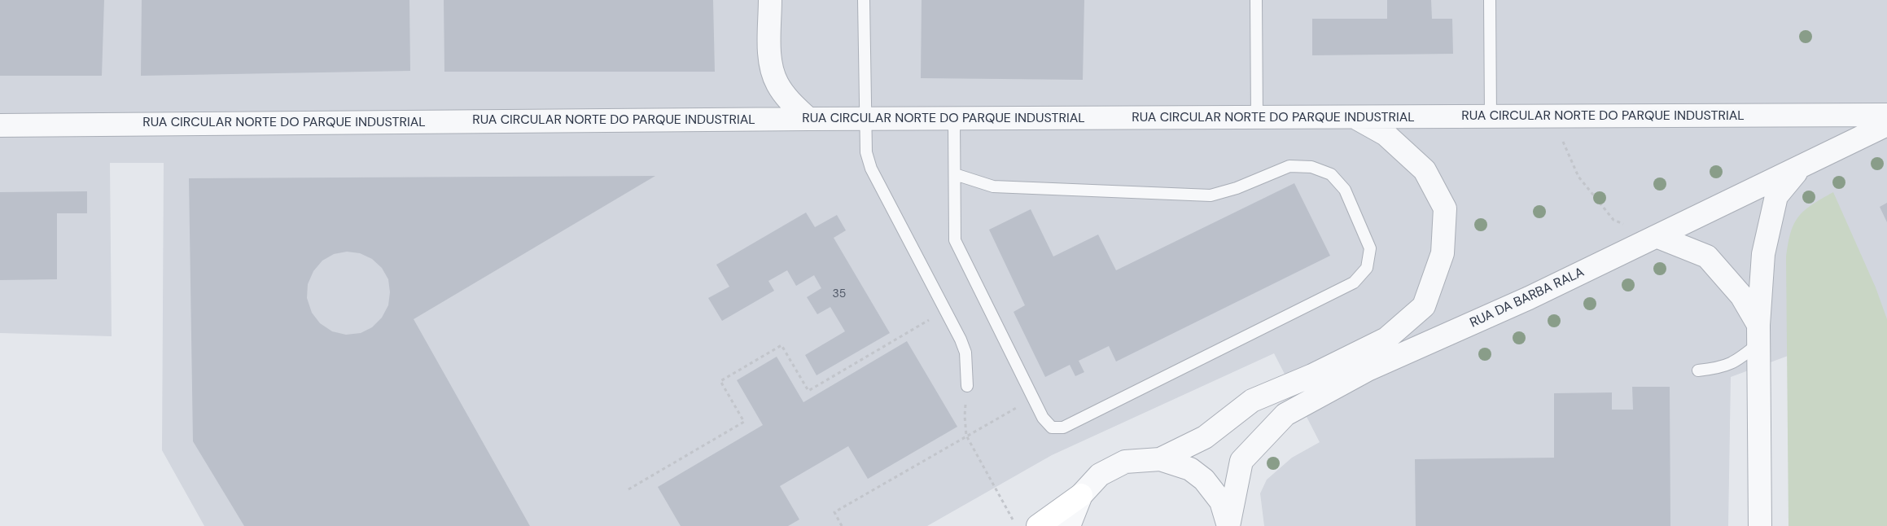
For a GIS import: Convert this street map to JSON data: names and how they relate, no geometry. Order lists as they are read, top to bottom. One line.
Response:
{"streets":{"street":["RUA CIRCULAR NORTE DO PARQUE INDUSTRIAL","RUA DA BARBA RALA"]},"house_numbers":["35"]}
